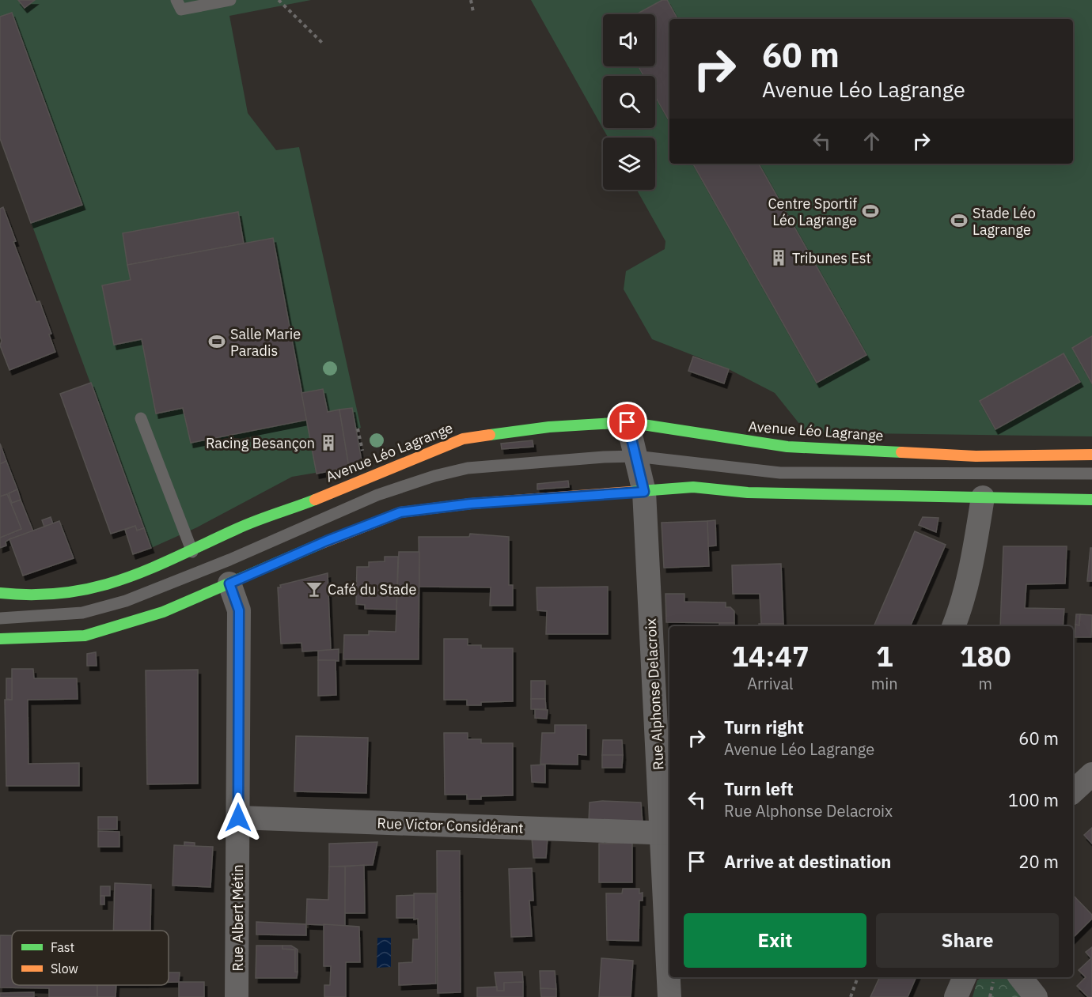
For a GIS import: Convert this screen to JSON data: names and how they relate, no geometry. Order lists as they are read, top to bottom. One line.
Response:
{"streets":{"main road":["Avenue Léo Lagrange"],"street":["Rue Alphonse Delacroix","Rue Victor Considérant","Rue Albert Métin"]},"crossings":[["Avenue Léo Lagrange","Rue Alphonse Delacroix"],["Rue Alphonse Delacroix","Rue Victor Considérant"],["Rue Victor Considérant","Rue Albert Métin"]],"places":{"sports":["Centre Sportif Léo Lagrange","Stade Léo Lagrange","Salle Marie Paradis"],"building":["Tribunes Est","Racing Besançon"],"bar":["Café du Stade"]},"legend":["Fast","Slow"],"page":{"turn":["60 m","Avenue Léo Lagrange"],"eta":["14:47","Arrival","1","min","180","m"],"list":[{"name":"Turn right","note":"Avenue Léo Lagrange","value":"60 m"},{"name":"Turn left","note":"Rue Alphonse Delacroix","value":"100 m"},{"name":"Arrive at destination","value":"20 m"}],"buttons":["Exit","Share"]}}
